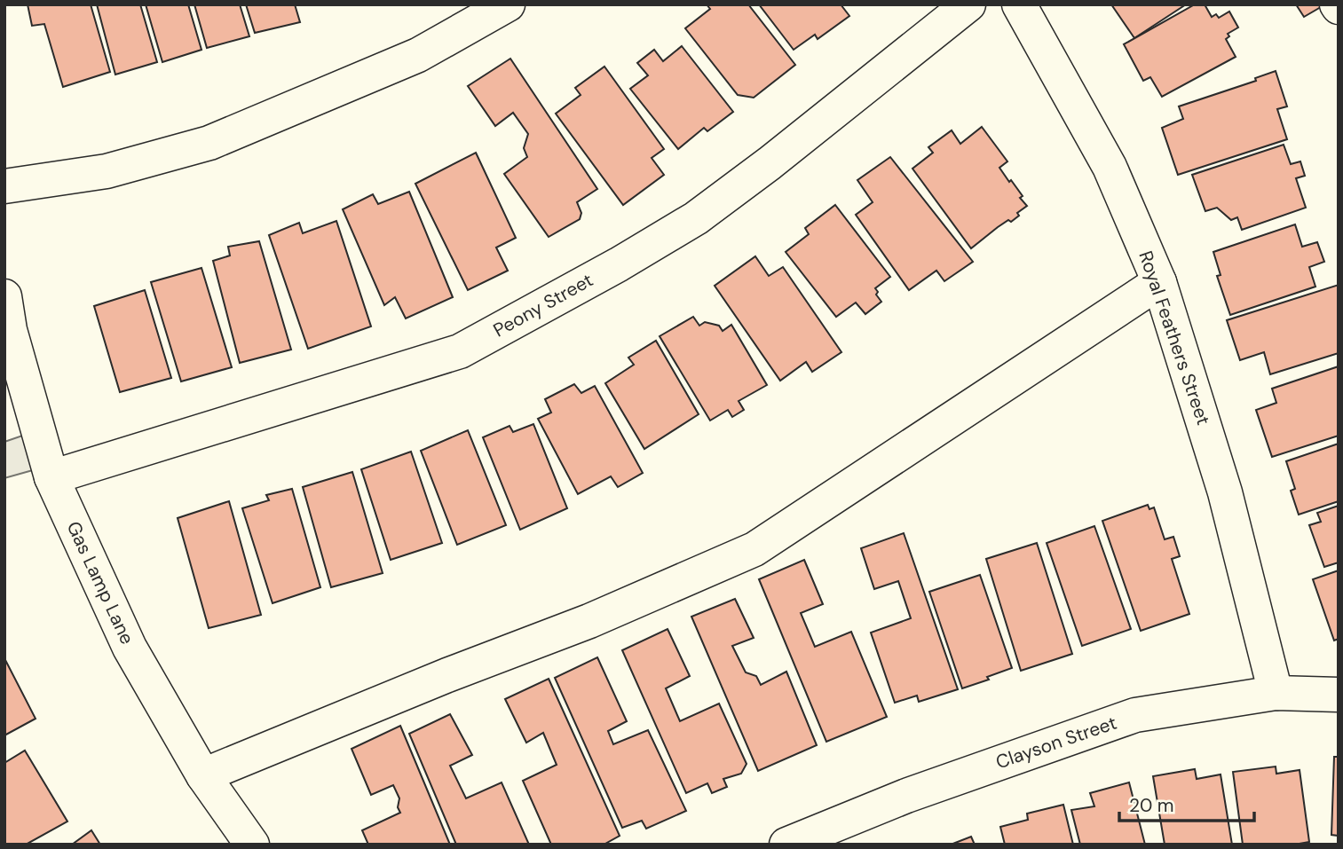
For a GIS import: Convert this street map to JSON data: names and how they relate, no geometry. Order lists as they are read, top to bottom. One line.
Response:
{"streets":{"street":["Peony Street","Royal Feathers Street","Gas Lamp Lane","Clayson Street"]},"crossings":[["Peony Street","Gas Lamp Lane"],["Royal Feathers Street","Clayson Street"]],"scale_bar":"20 m"}
